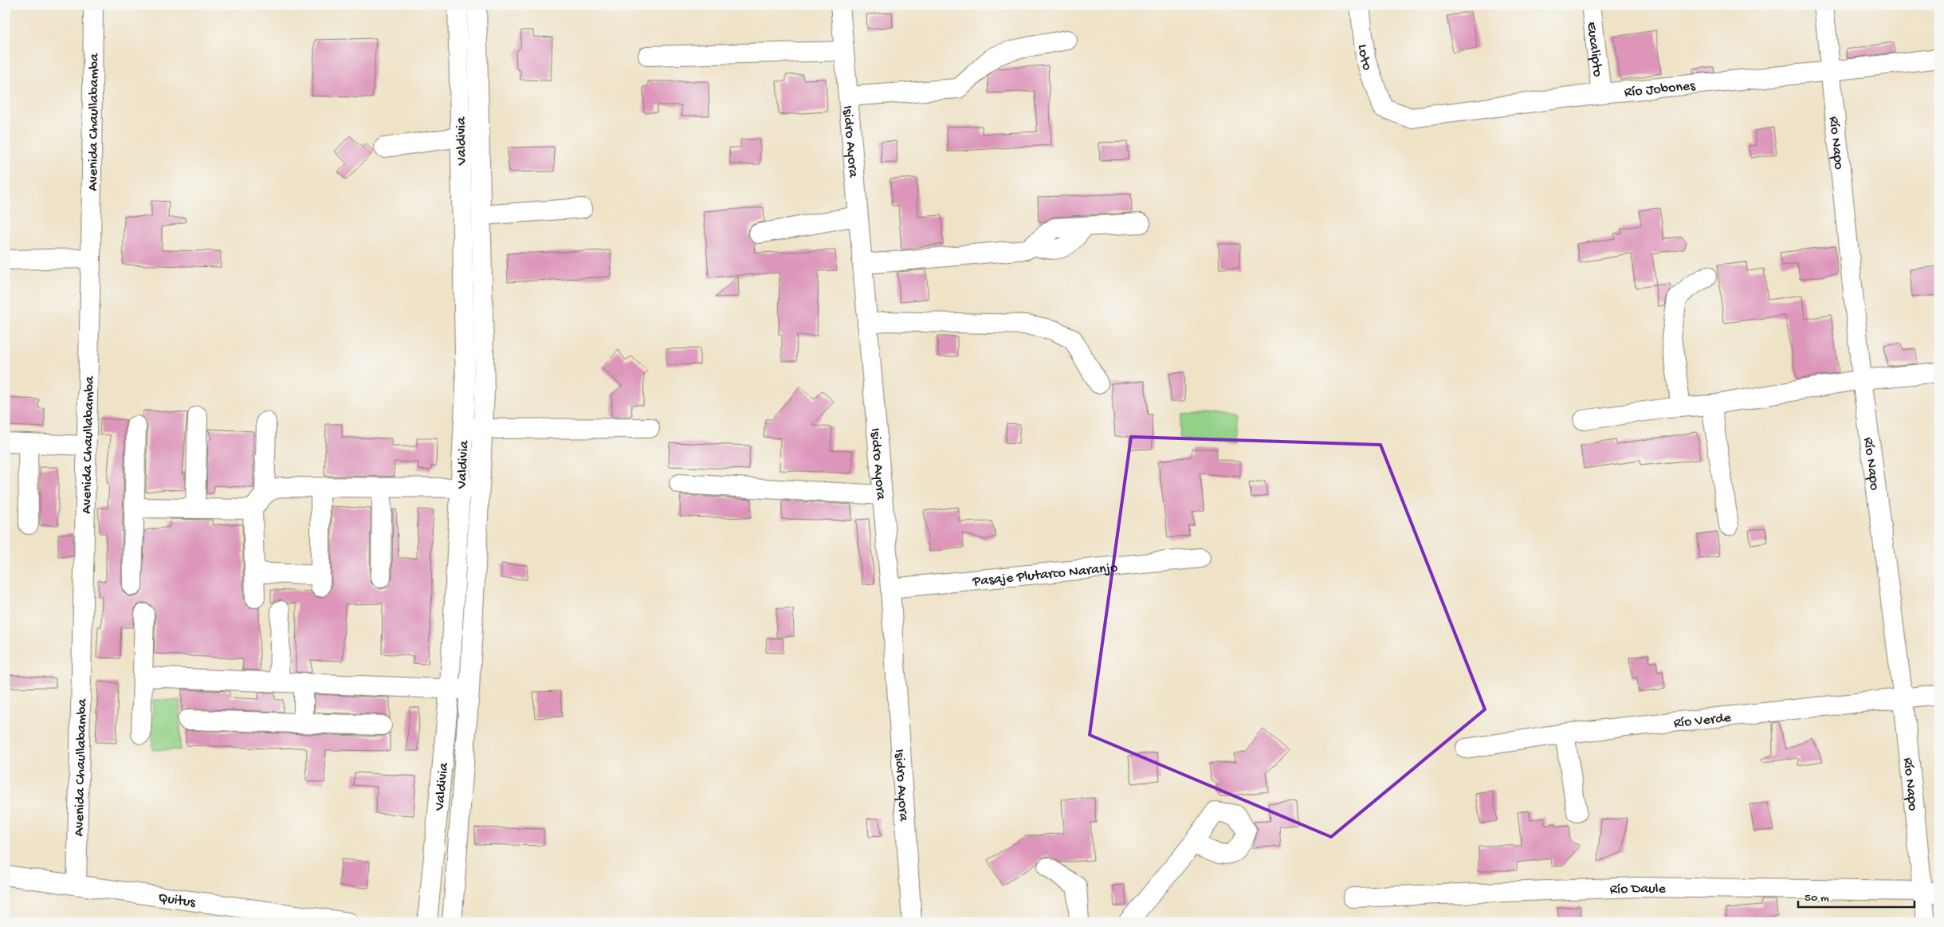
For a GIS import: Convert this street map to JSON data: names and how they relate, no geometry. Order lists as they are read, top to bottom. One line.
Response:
{"streets":{"street":["Eucalipto","Loto","Río Jobones","Avenida Chaullabamba","Valdivia","Isidro Ayora","Río Napo","Pasaje Plutarco Naranjo","Río Verde","Río Daule","Quitus"]},"crossings":[["Eucalipto","Río Jobones"],["Loto","Río Jobones"],["Río Jobones","Río Napo"],["Avenida Chaullabamba","Quitus"],["Isidro Ayora","Pasaje Plutarco Naranjo"],["Río Napo","Río Verde"],["Río Napo","Río Daule"]],"scale_bar":"50 m"}
